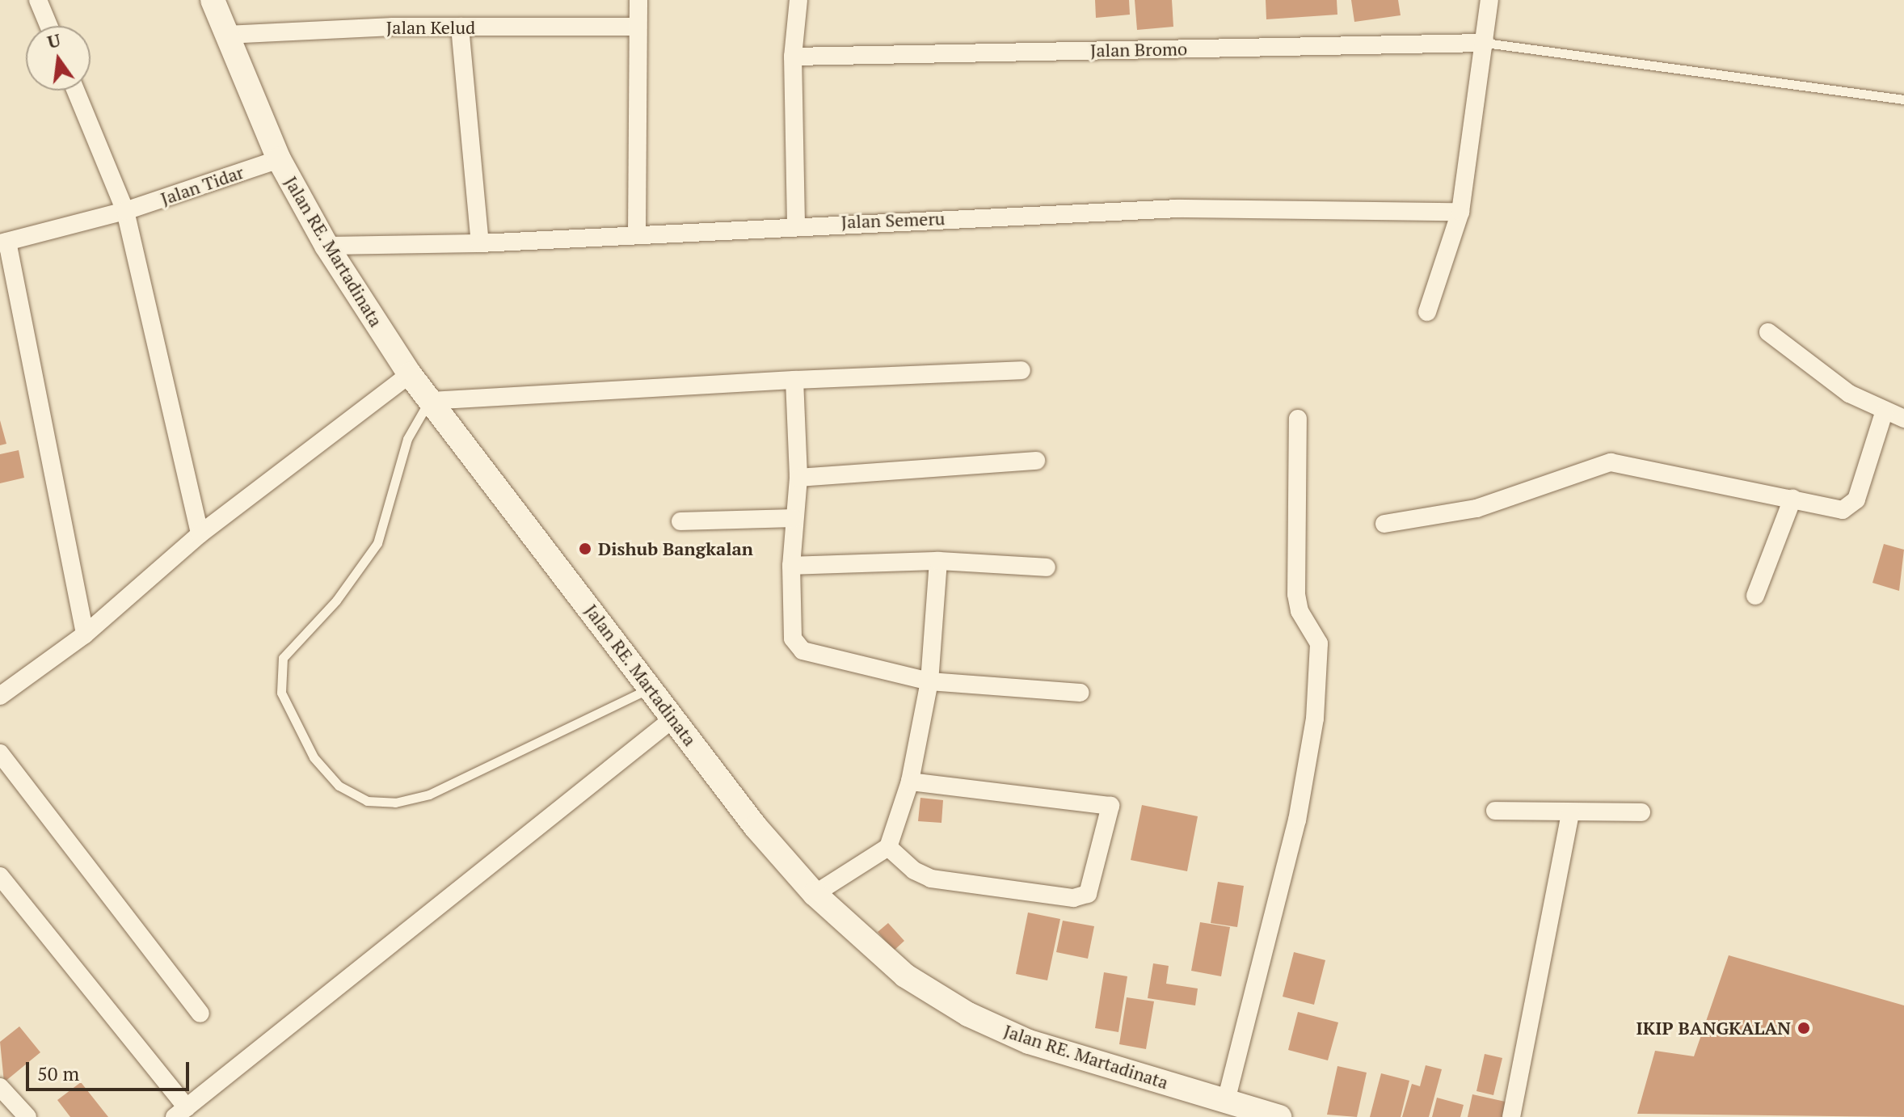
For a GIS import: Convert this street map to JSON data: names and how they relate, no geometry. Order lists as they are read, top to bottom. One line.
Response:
{"streets":{"main road":["Jalan RE. Martadinata"],"street":["Jalan Kelud","Jalan Bromo","Jalan Tidar","Jalan Semeru"]},"crossings":[["Jalan Kelud","Jalan RE. Martadinata"],["Jalan Tidar","Jalan RE. Martadinata"],["Jalan Semeru","Jalan RE. Martadinata"]],"places":["Dishub Bangkalan","IKIP BANGKALAN"],"scale_bar":"50 m","north":"top"}
